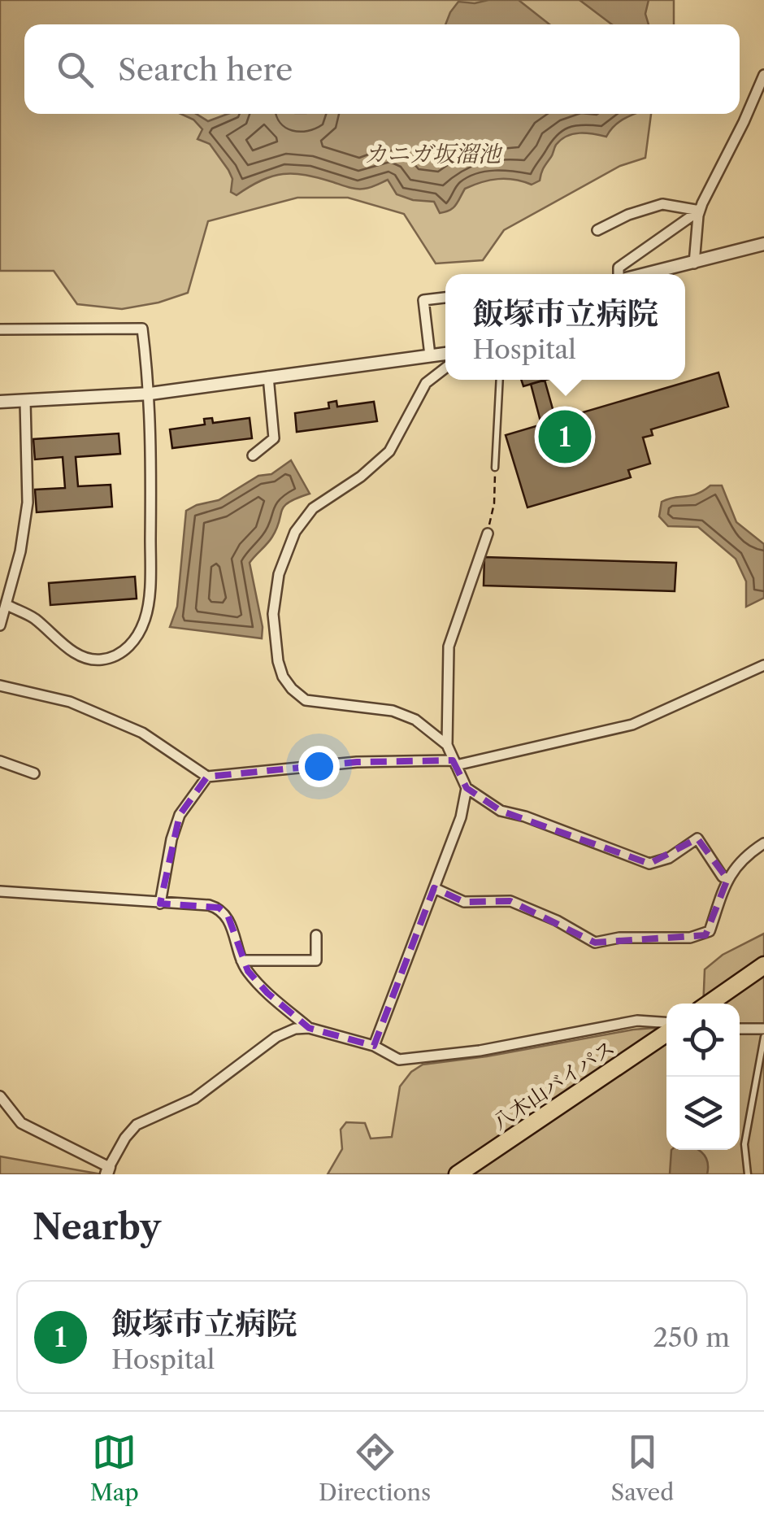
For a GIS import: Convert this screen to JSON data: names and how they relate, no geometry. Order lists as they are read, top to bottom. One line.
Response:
{"streets":{"highway":["八木山バイパス"]},"water":["カニガ坂溜池"],"page":{"search":"Search here","popup":["飯塚市立病院","Hospital"],"pins":"1","heading":"Nearby","list":[{"mark":"1","name":"飯塚市立病院","note":"Hospital","value":"250 m"}],"nav":["Map","Directions","Saved"]}}
